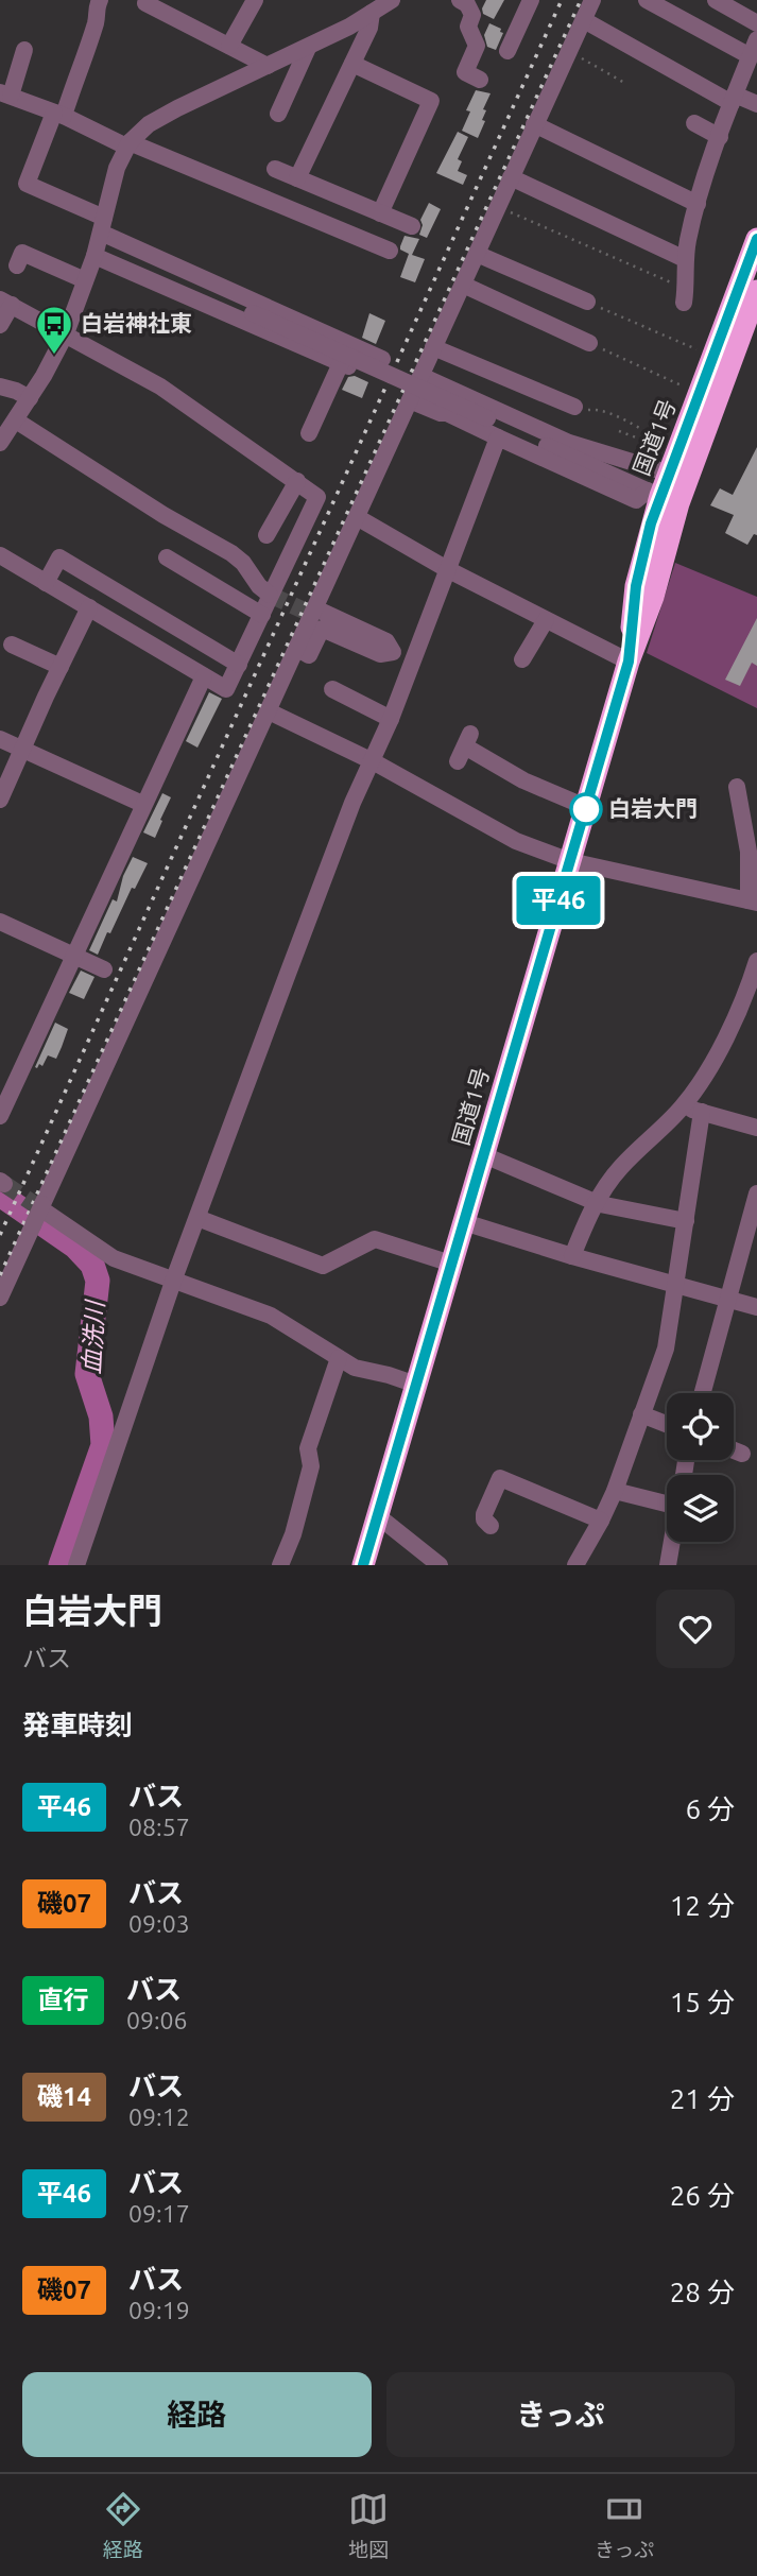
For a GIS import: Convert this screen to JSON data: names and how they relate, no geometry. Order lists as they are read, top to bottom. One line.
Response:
{"streets":{"highway":["国道1号"]},"water":["血洗川"],"places":{"bus stop":["白岩神社東"],"other":["白岩大門"]},"lines":["bus line 平46"],"page":{"on_map":"平46","heading":[["白岩大門","バス"],"発車時刻"],"list":[{"mark":"平46","name":"バス","note":"08:57","value":"6 分"},{"mark":"磯07","name":"バス","note":"09:03","value":"12 分"},{"mark":"直行","name":"バス","note":"09:06","value":"15 分"},{"mark":"磯14","name":"バス","note":"09:12","value":"21 分"},{"mark":"平46","name":"バス","note":"09:17","value":"26 分"},{"mark":"磯07","name":"バス","note":"09:19","value":"28 分"}],"buttons":["経路","きっぷ"],"tabs":["経路","地図","きっぷ"]}}
